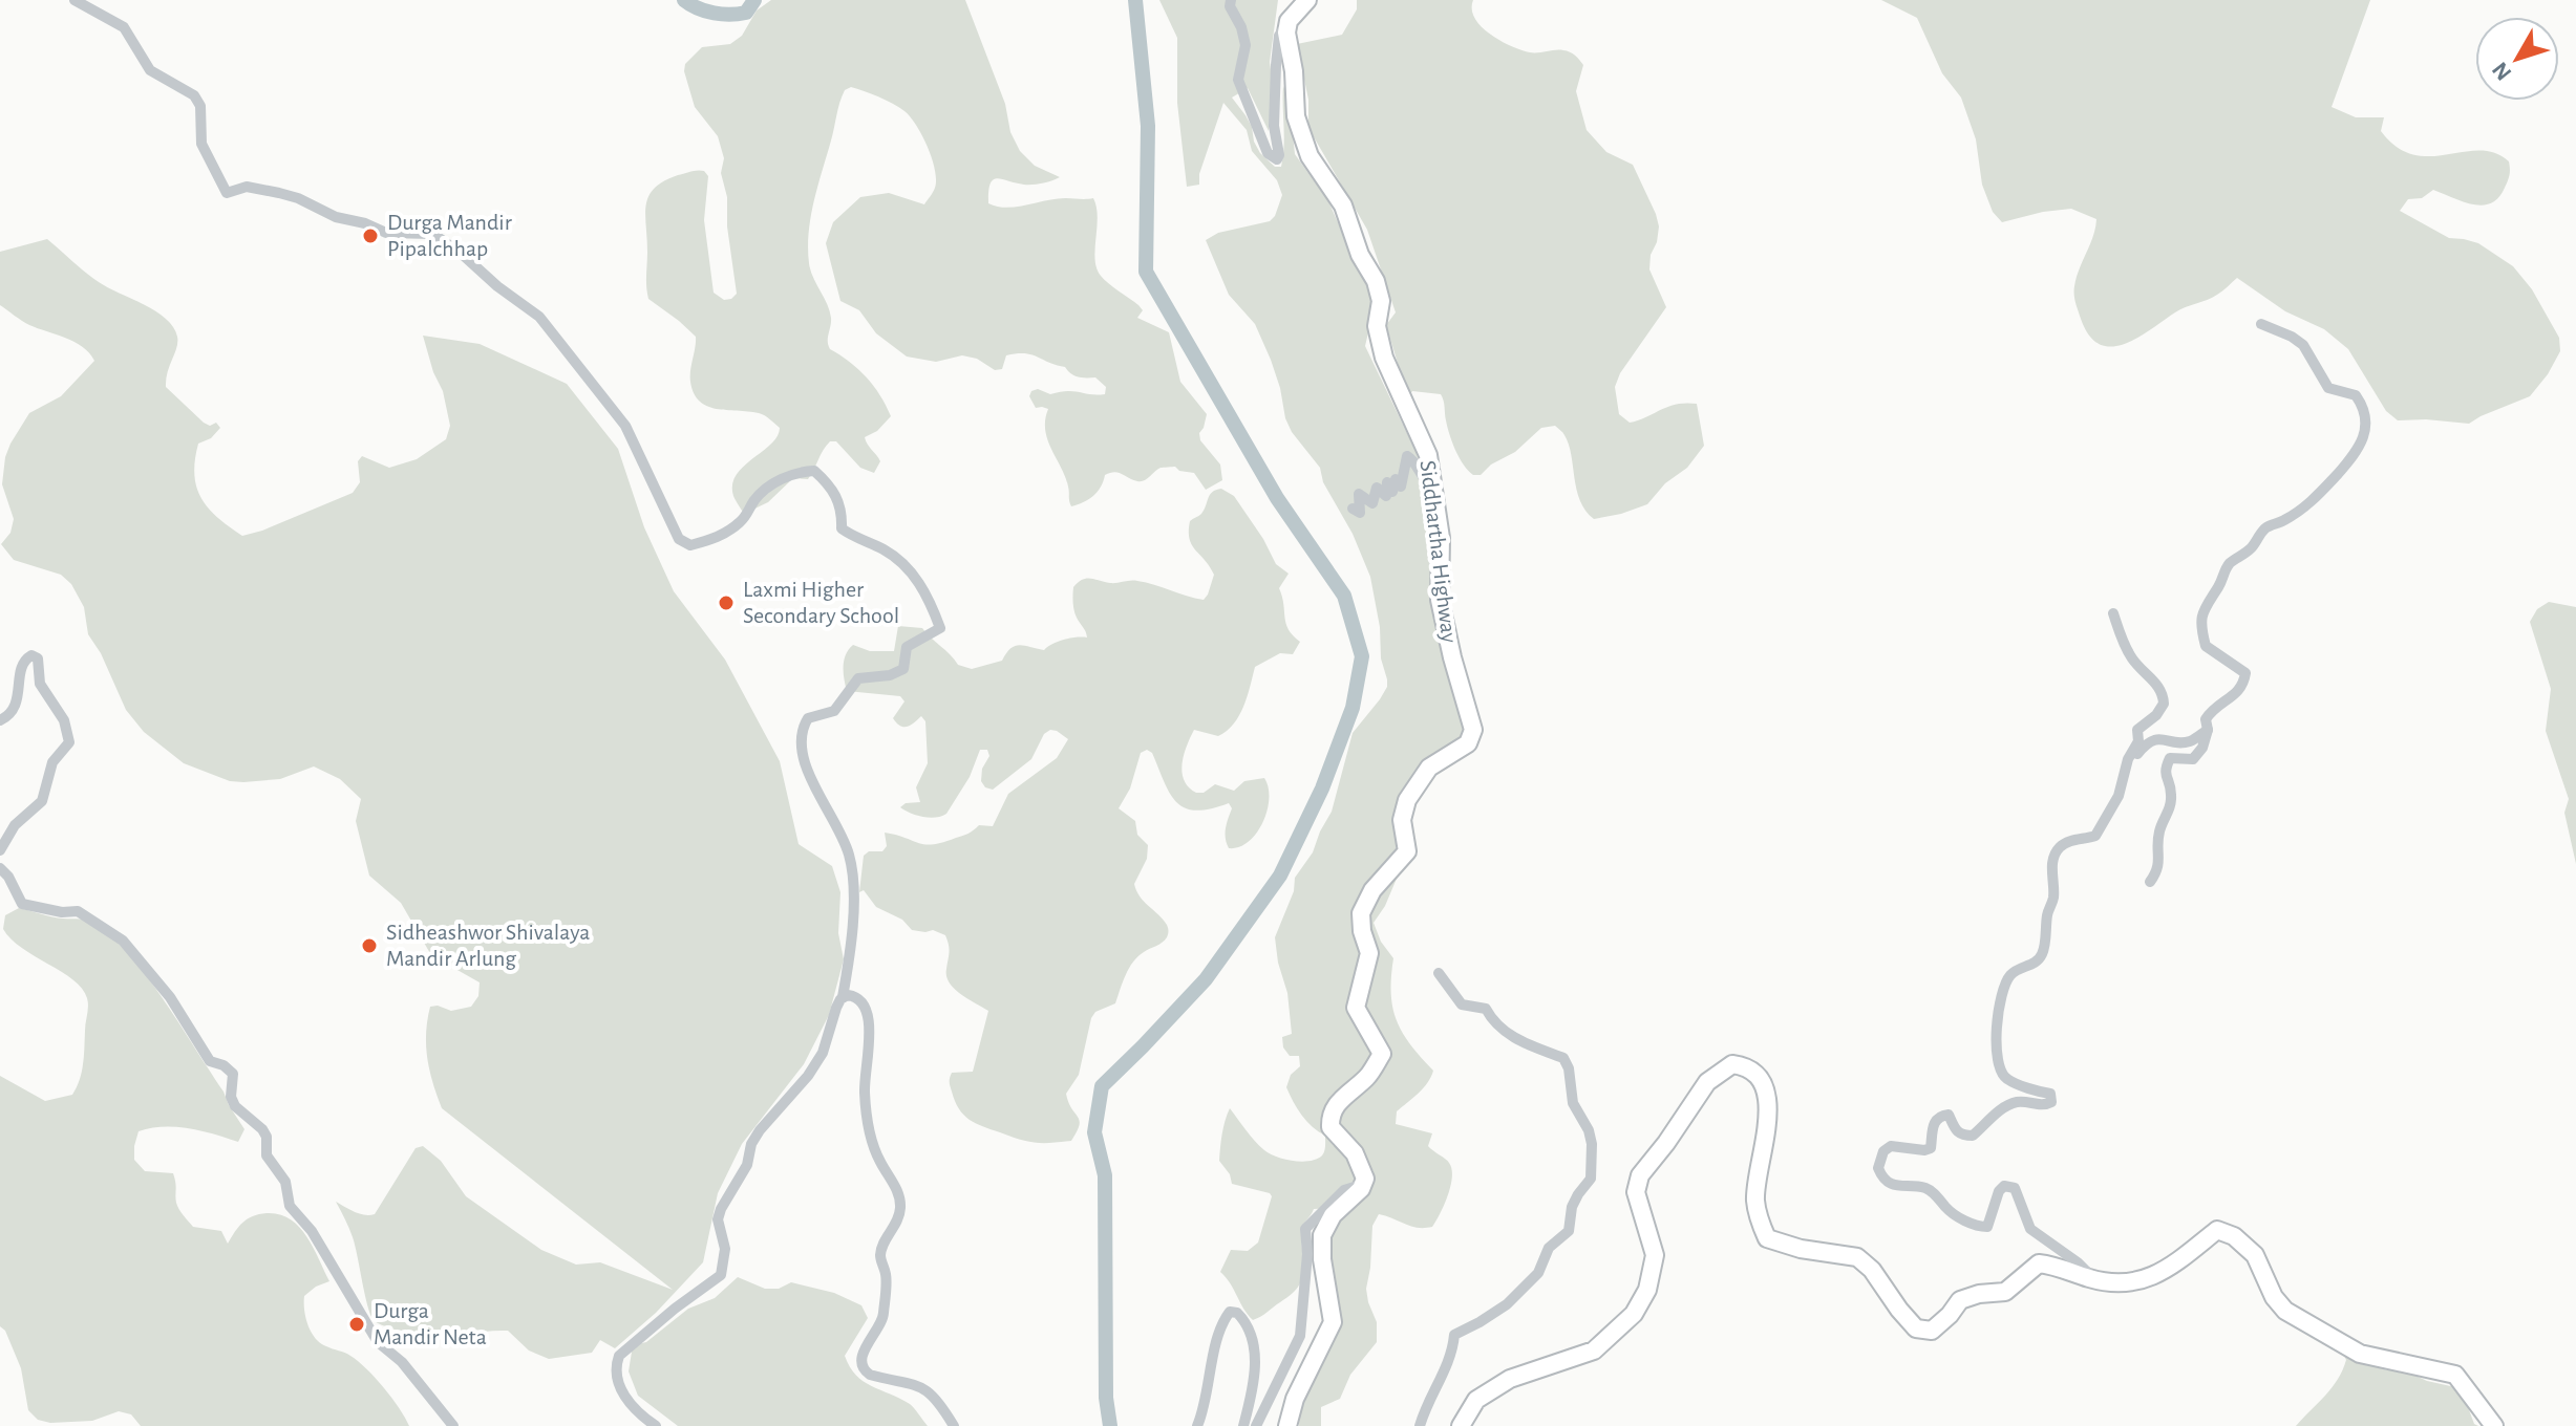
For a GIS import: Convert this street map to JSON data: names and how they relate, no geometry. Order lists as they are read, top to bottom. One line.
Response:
{"streets":{"highway":["Siddhartha Highway"]},"places":["Durga Mandir Pipalchhap","Laxmi Higher Secondary School","Sidheashwor Shivalaya Mandir Arlung","Durga Mandir Neta"],"north":"bottom left"}
